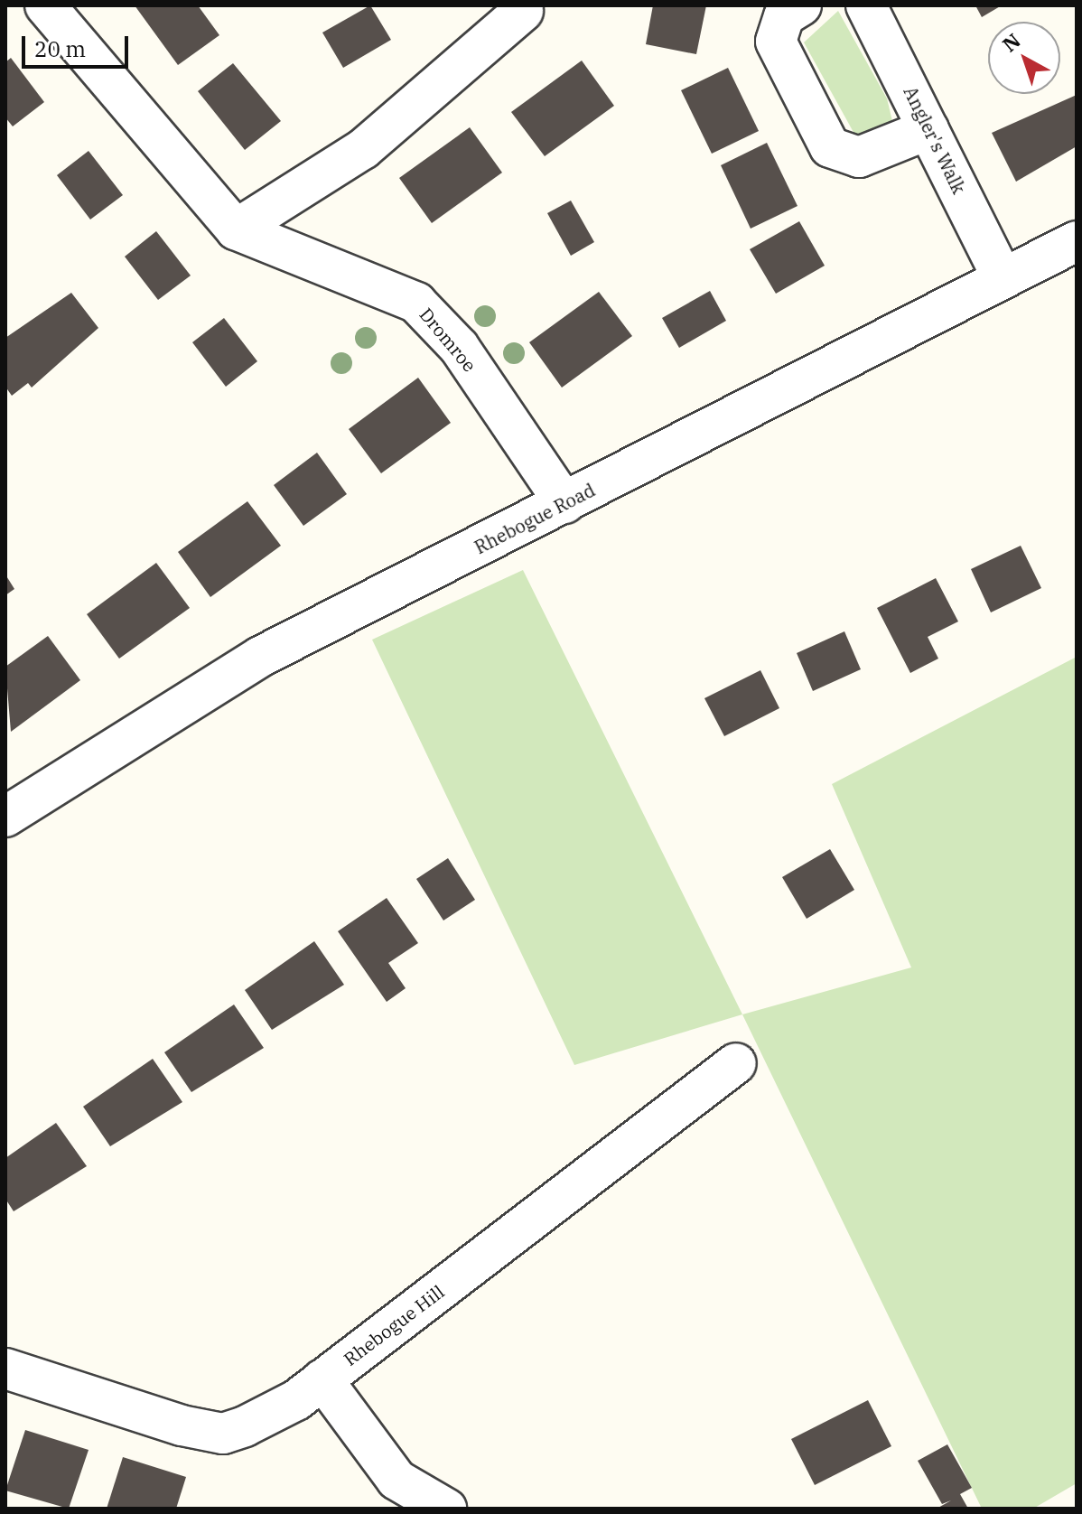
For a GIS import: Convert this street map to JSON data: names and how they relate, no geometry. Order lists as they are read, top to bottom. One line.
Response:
{"streets":{"street":["Angler's Walk","Dromroe","Rhebogue Road","Rhebogue Hill"]},"crossings":[["Angler's Walk","Rhebogue Road"],["Dromroe","Rhebogue Road"]],"scale_bar":"20 m","north":"top left"}
